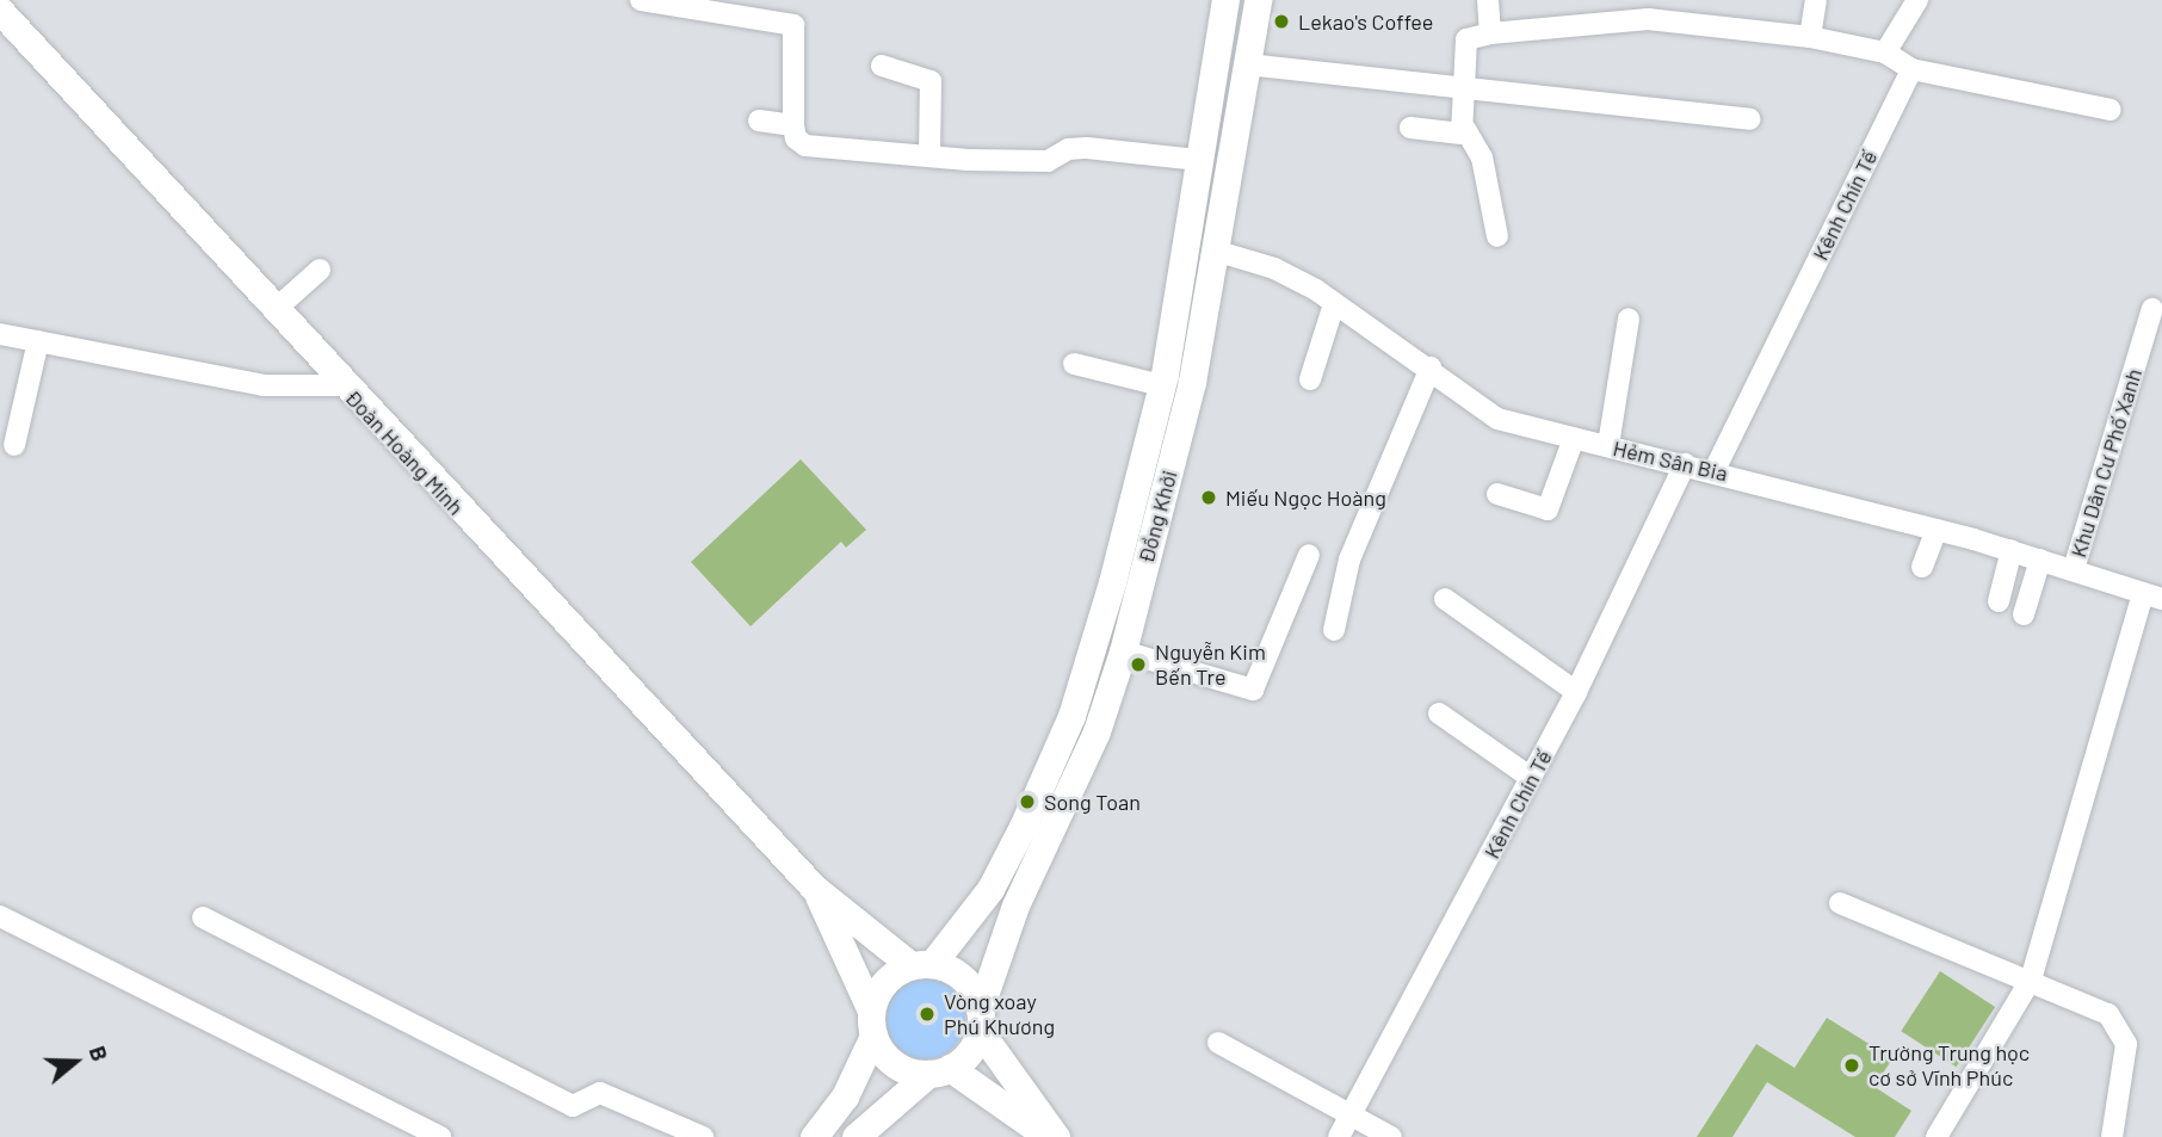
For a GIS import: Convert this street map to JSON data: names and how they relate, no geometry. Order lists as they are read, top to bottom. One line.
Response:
{"streets":{"main road":["Đoàn Hoàng Minh","Đồng Khởi"],"street":["Kênh Chín Tế","Hẻm Sân Bia","Khu Dân Cư Phố Xanh"]},"crossings":[["Kênh Chín Tế","Hẻm Sân Bia"],["Đoàn Hoàng Minh","Đồng Khởi"],["Hẻm Sân Bia","Khu Dân Cư Phố Xanh"],["Hẻm Sân Bia","Đồng Khởi"]],"places":["Lekao's Coffee","Miếu Ngọc Hoàng","Nguyễn Kim Bến Tre","Song Toan","Vòng xoay Phú Khương","Trường Trung học cơ sở Vĩnh Phúc"],"north":"right"}
